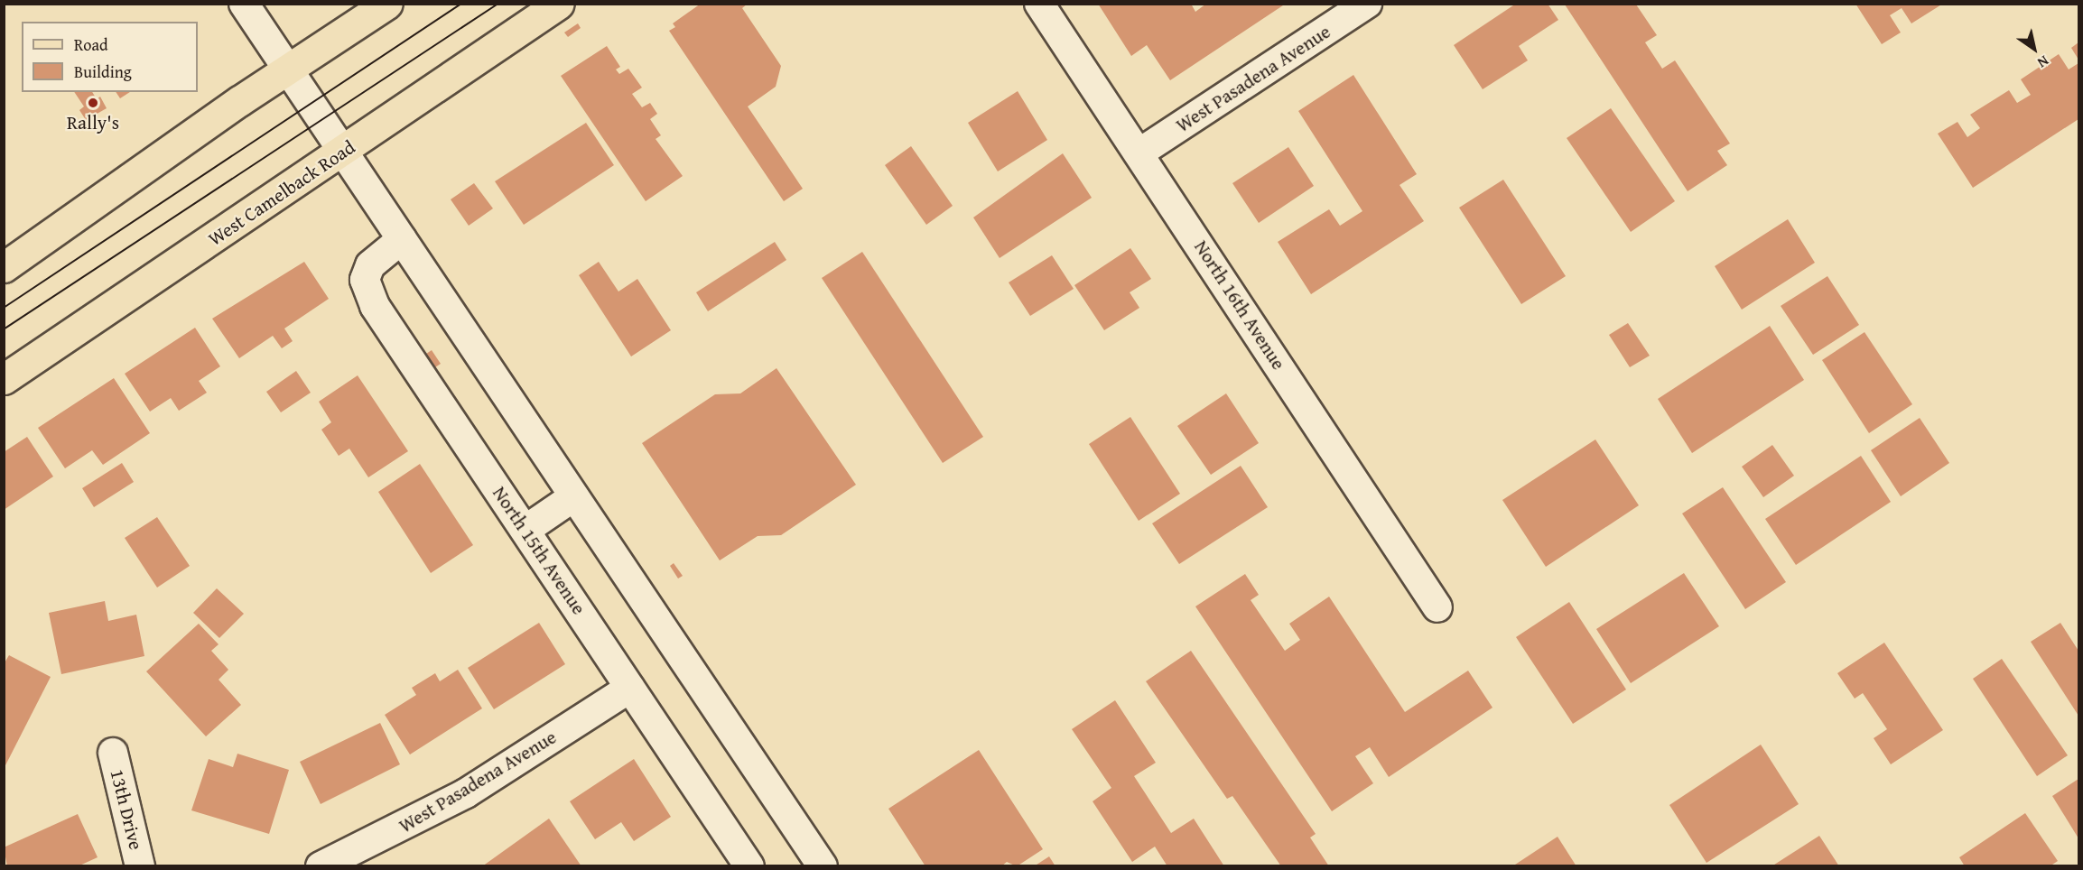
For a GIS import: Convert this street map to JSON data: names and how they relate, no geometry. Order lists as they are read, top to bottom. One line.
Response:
{"streets":{"main road":["West Camelback Road"],"street":["West Pasadena Avenue","North 16th Avenue","North 15th Avenue","13th Drive"]},"crossings":[["West Pasadena Avenue","North 16th Avenue"],["West Pasadena Avenue","North 15th Avenue"]],"places":["Rally's"],"legend":["Road","Building"],"north":"bottom right"}
